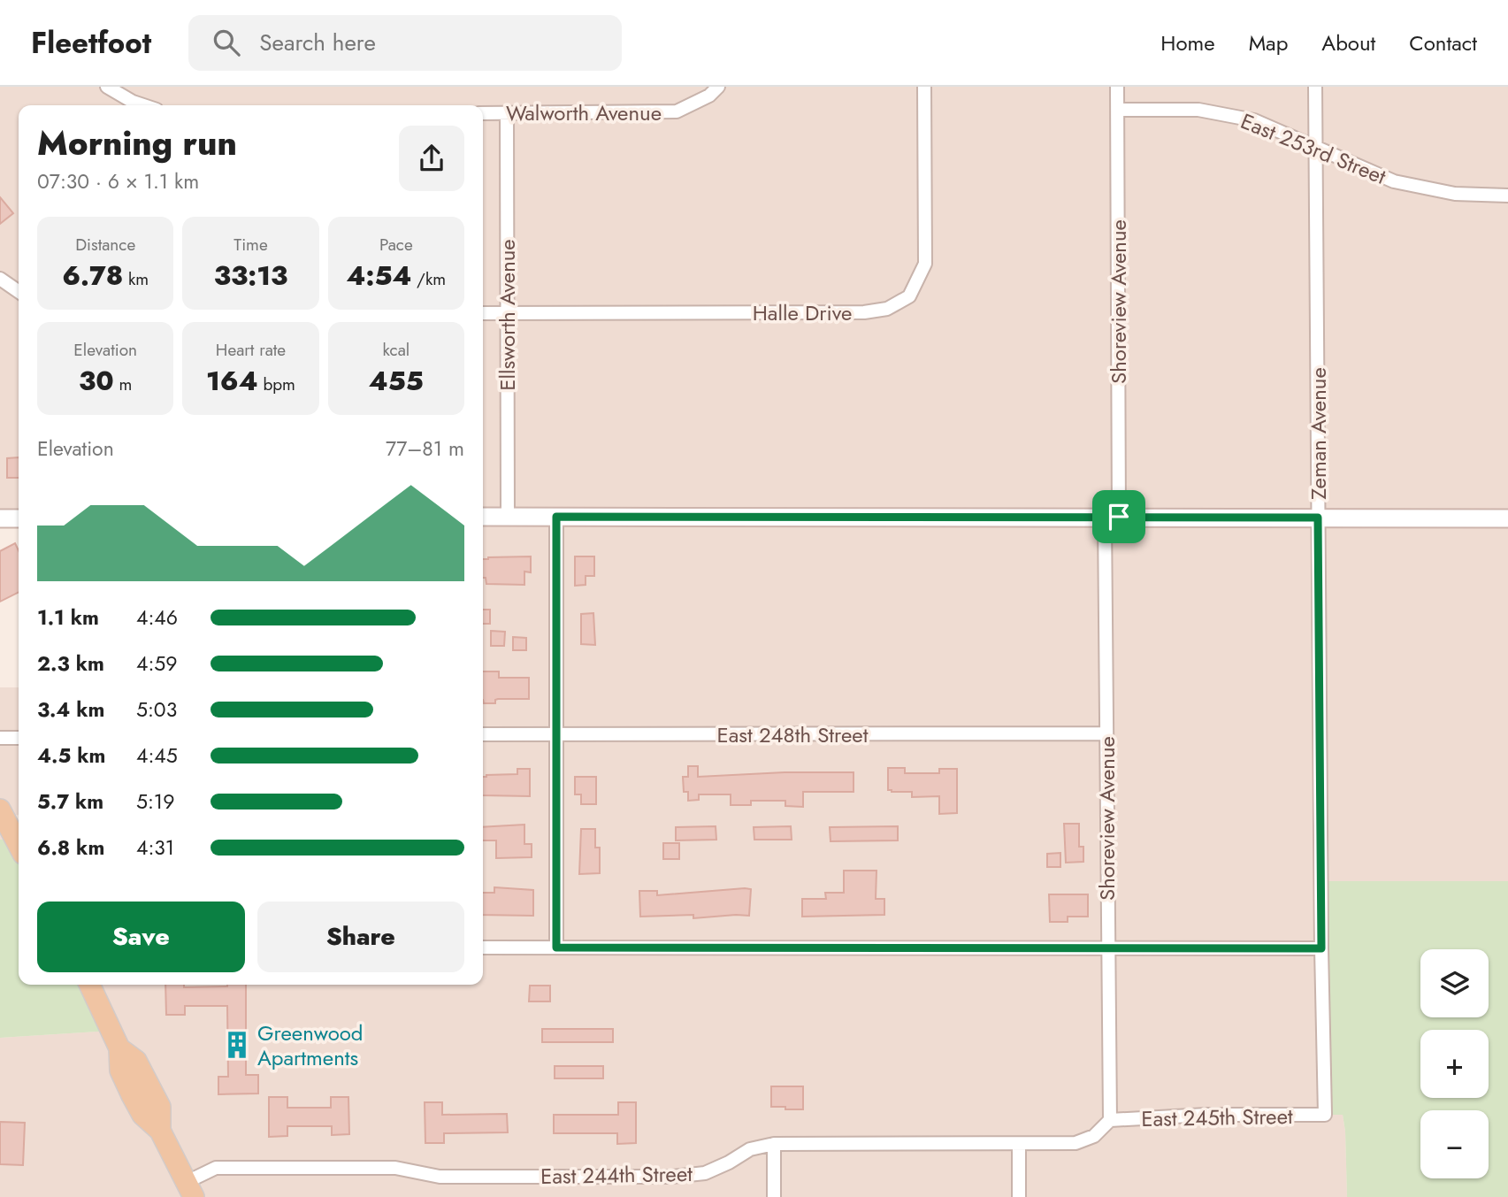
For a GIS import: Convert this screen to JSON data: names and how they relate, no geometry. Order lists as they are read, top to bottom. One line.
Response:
{"streets":{"street":["Walworth Avenue","East 253rd Street","Shoreview Avenue","Halle Drive","Ellsworth Avenue","Zeman Avenue","East 248th Street","East 245th Street","East 244th Street"]},"crossings":[["Walworth Avenue","Ellsworth Avenue"],["East 253rd Street","Shoreview Avenue"],["East 253rd Street","Zeman Avenue"],["Shoreview Avenue","East 248th Street"],["Shoreview Avenue","East 245th Street"],["Shoreview Avenue","East 244th Street"],["Halle Drive","Ellsworth Avenue"],["Zeman Avenue","East 245th Street"],["East 245th Street","East 244th Street"]],"places":{"building":["Greenwood Apartments"]},"page":{"header":"Fleetfoot","search":"Search here","nav":["Home","Map","About","Contact"],"heading":["Morning run","07:30 · 6 × 1.1 km"],"stats":[["Distance","6.78 km"],["Time","33:13"],["Pace","4:54 /km"],["Elevation","30 m"],["Heart rate","164 bpm"],["kcal","455"]],"chart":["Elevation","77–81 m"],"list":[{"name":"1.1 km","note":"4:46"},{"name":"2.3 km","note":"4:59"},{"name":"3.4 km","note":"5:03"},{"name":"4.5 km","note":"4:45"},{"name":"5.7 km","note":"5:19"},{"name":"6.8 km","note":"4:31"}],"buttons":["Save","Share"],"map_buttons":["+","−"]}}
